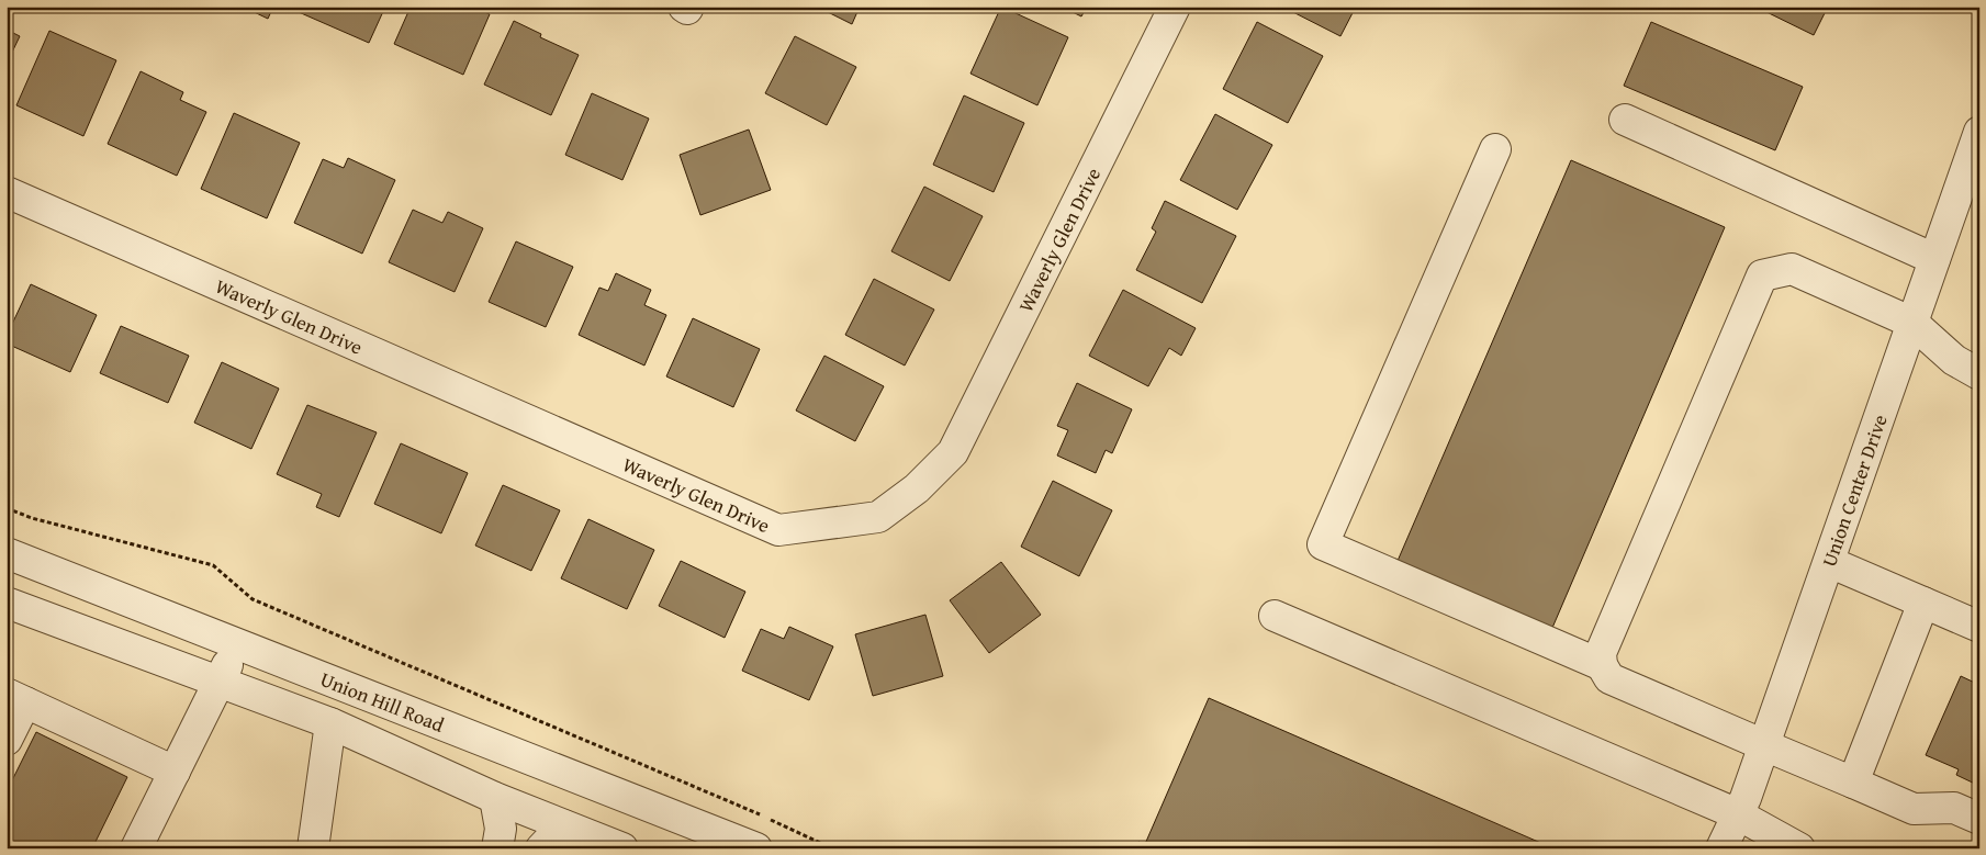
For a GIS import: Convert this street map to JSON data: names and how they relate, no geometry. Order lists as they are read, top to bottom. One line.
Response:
{"streets":{"street":["Waverly Glen Drive","Union Center Drive","Union Hill Road"]}}
